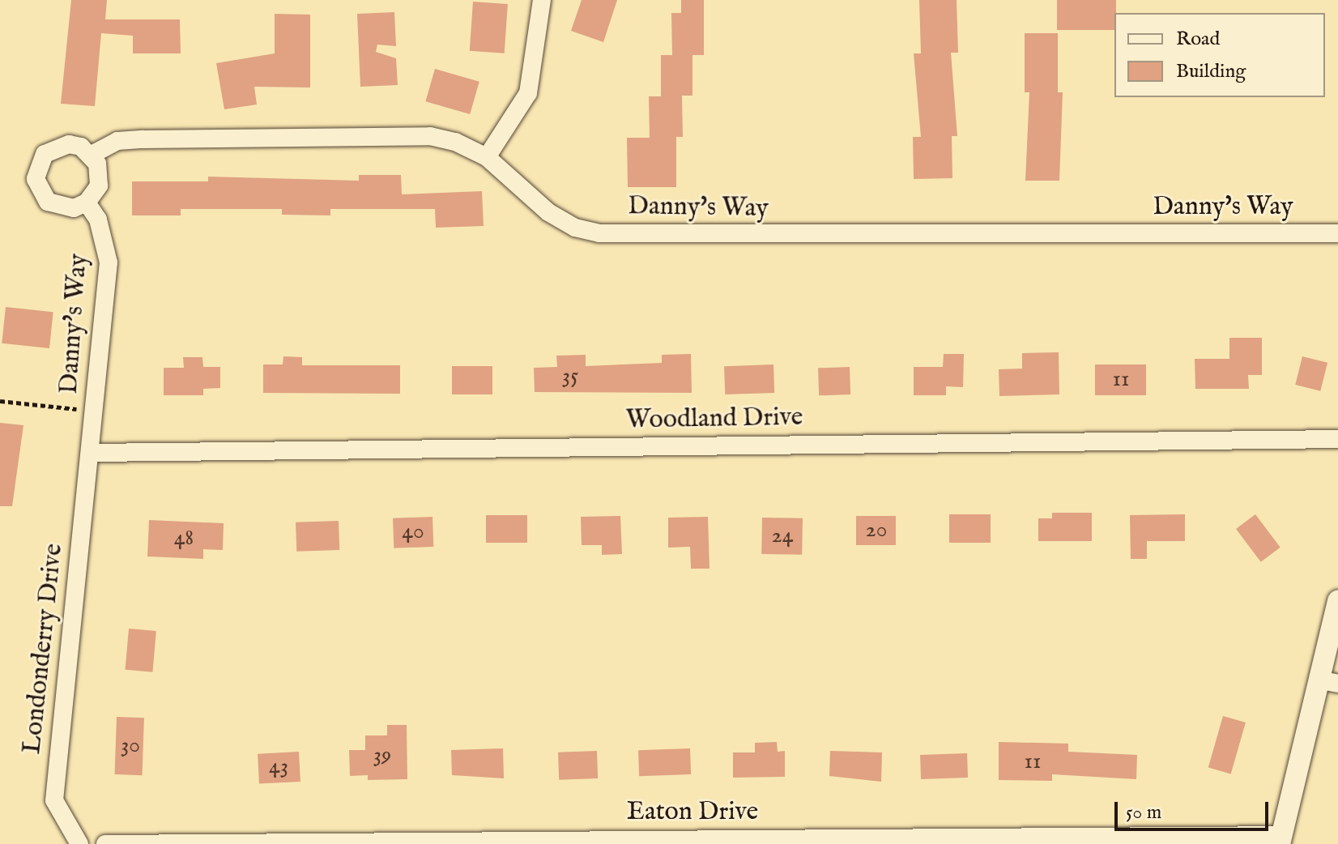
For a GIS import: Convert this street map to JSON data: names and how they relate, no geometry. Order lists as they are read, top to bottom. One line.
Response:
{"streets":{"street":["Danny's Way","Woodland Drive","Londonderry Drive","Eaton Drive"]},"crossings":[["Danny's Way","Woodland Drive"],["Danny's Way","Londonderry Drive"],["Woodland Drive","Londonderry Drive"]],"house_numbers":["35","11","20","40","24","48","30","39","11","43"],"legend":["Road","Building"],"scale_bar":"50 m"}
